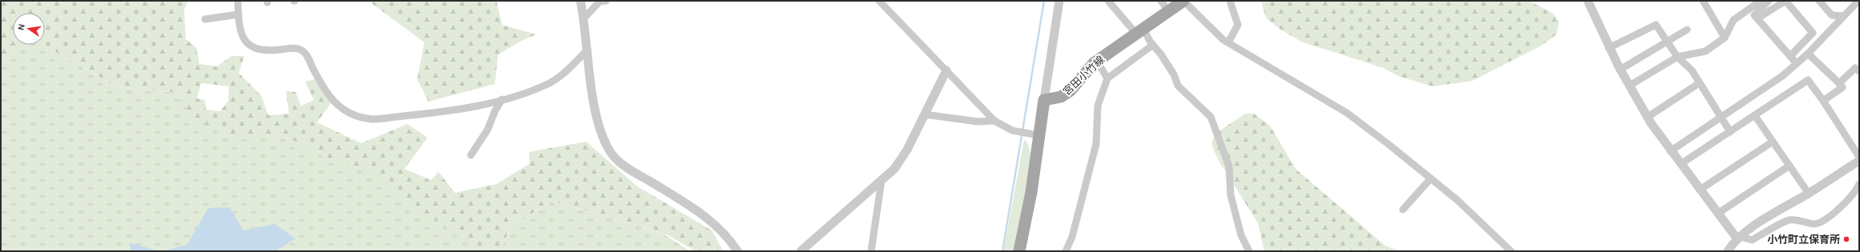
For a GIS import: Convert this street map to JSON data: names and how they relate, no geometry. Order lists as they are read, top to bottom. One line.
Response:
{"streets":{"main road":["宮田小竹線"]},"places":["小竹町立保育所"],"north":"left"}
